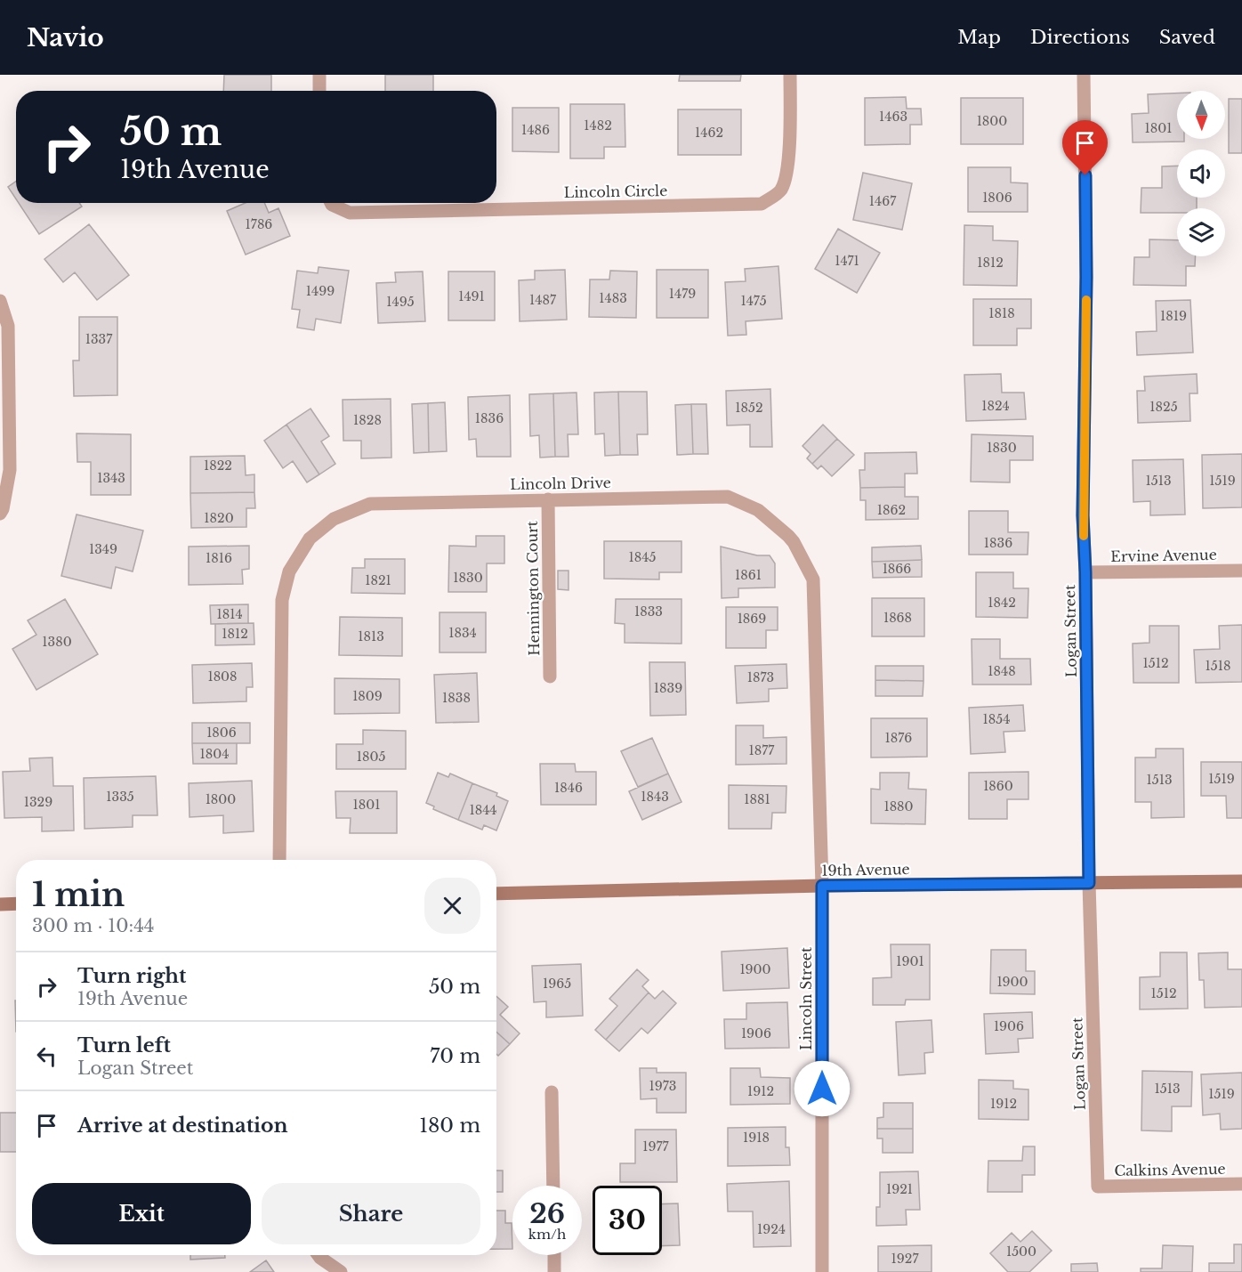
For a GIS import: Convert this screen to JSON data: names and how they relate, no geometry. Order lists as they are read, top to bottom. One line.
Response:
{"streets":{"street":["Lincoln Circle","Lincoln Drive","Ervine Avenue","Hennington Court","Logan Street","19th Avenue","Lincoln Street","Calkins Avenue"]},"crossings":[["Lincoln Drive","Hennington Court"],["Lincoln Drive","19th Avenue"],["Lincoln Drive","Lincoln Street"],["Ervine Avenue","Logan Street"],["Logan Street","19th Avenue"],["Logan Street","Calkins Avenue"],["19th Avenue","Lincoln Street"]],"house_numbers":["1463","1800","1482","1801","1486","1462","1806","1467","1786","1471","1812","1499","1479","1491","1483","1487","1475","1495","1818","1819","1337","1824","1825","1852","1836","1828","1830","1822","1343","1513","1519","1862","1820","1836","1349","1845","1816","1866","1861","1830","1821","1842","1833","1814","1868","1869","1834","1812","1813","1380","1512","1518","1848","1808","1873","1839","1809","1838","1854","1806","1876","1877","1804","1805","1519","1513","1860","1846","1335","1843","1800","1881","1329","1801","1880","1844","1901","1900","1900","1965","1512","1906","1906","1973","1513","1912","1519","1912","1918","1977","1921","1924","1500","1927"],"north":"bottom","page":{"header":"Navio","nav":["Map","Directions","Saved"],"turn":["50 m","19th Avenue"],"heading":["1 min","300 m · 10:44"],"list":[{"name":"Turn right","note":"19th Avenue","value":"50 m"},{"name":"Turn left","note":"Logan Street","value":"70 m"},{"name":"Arrive at destination","value":"180 m"}],"buttons":["Exit","Share"],"speed":"26 km/h","limit":"30"}}
